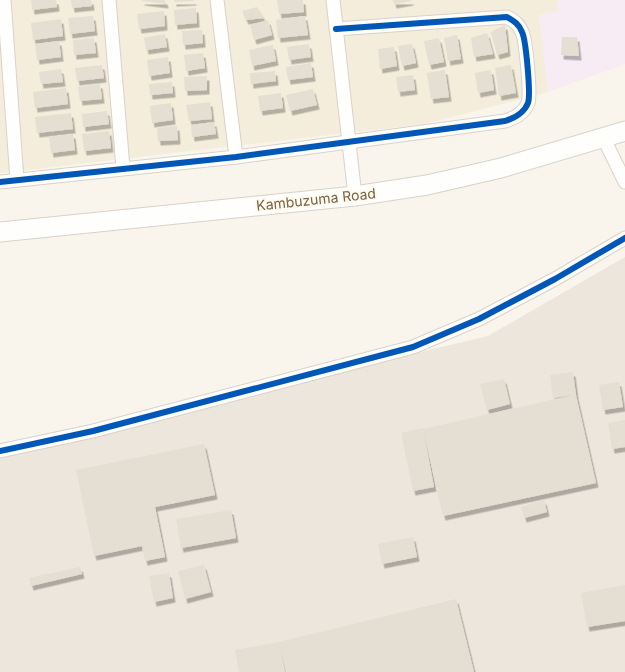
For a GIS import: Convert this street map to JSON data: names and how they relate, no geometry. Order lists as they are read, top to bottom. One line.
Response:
{"streets":{"main road":["Kambuzuma Road"]}}
